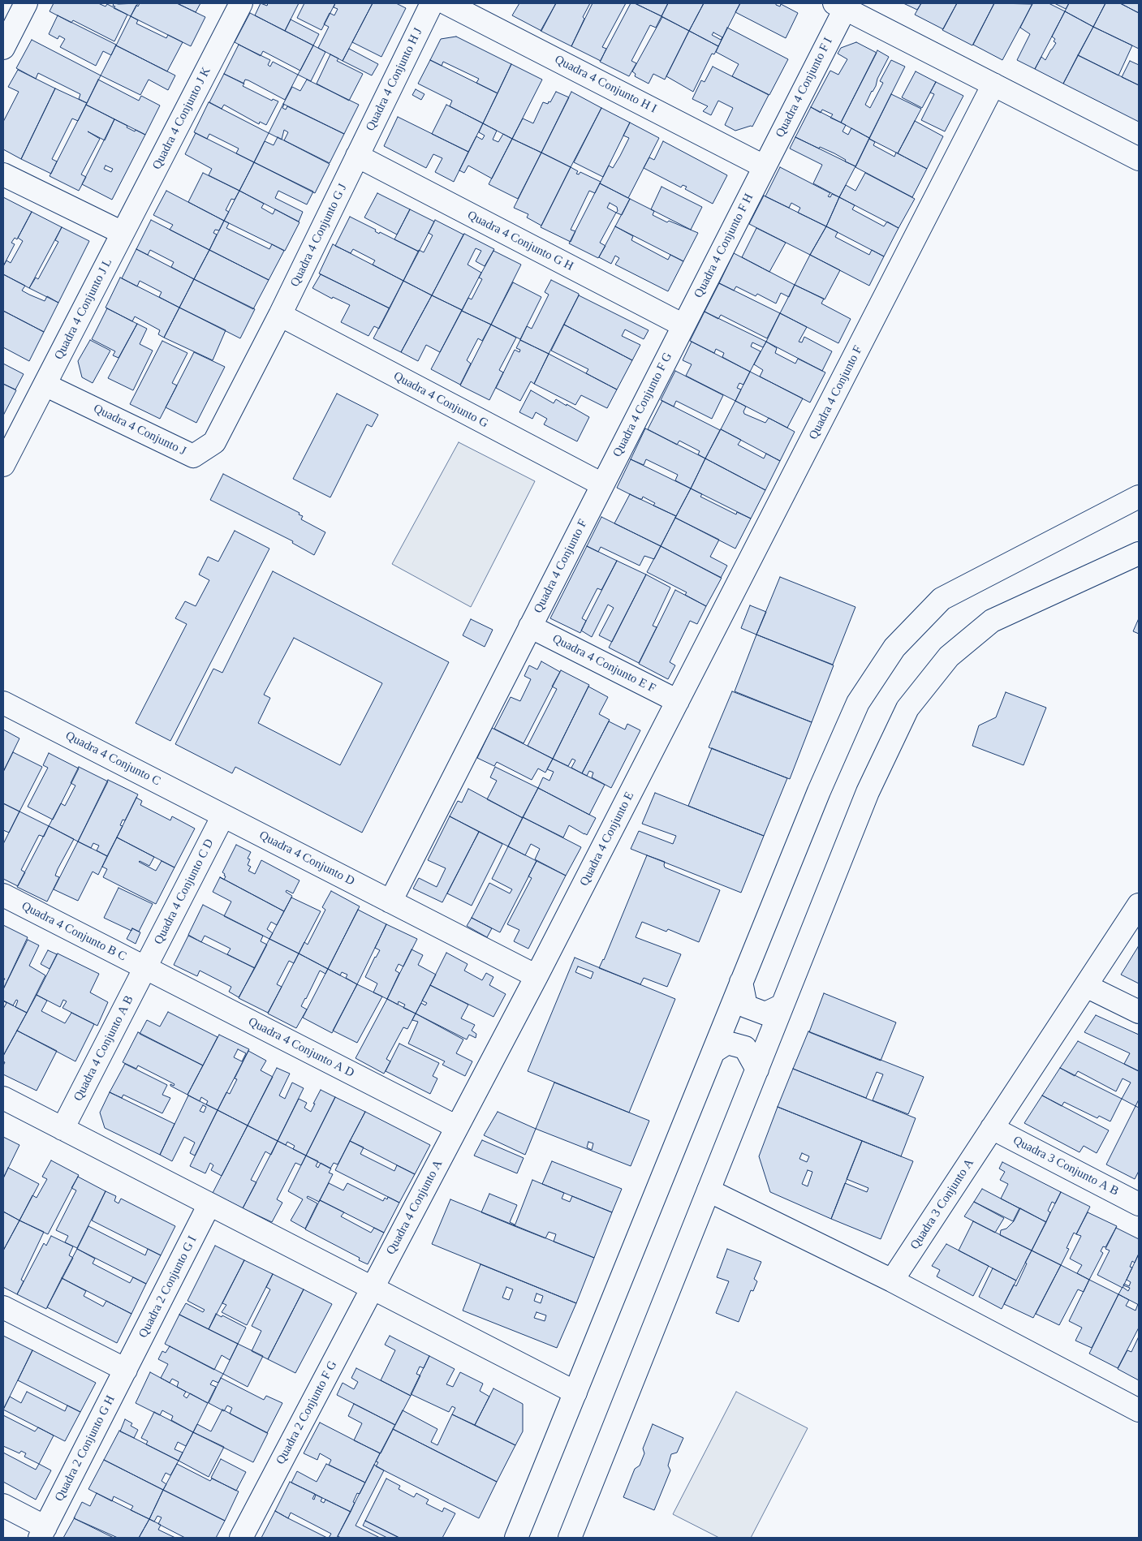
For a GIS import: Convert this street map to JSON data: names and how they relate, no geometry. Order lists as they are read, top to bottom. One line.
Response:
{"streets":{"street":["Quadra 4 Conjunto H J","Quadra 4 Conjunto H I","Quadra 4 Conjunto F I","Quadra 4 Conjunto J K","Quadra 4 Conjunto G J","Quadra 4 Conjunto G H","Quadra 4 Conjunto F H","Quadra 4 Conjunto J L","Quadra 4 Conjunto F","Quadra 4 Conjunto G","Quadra 4 Conjunto F G","Quadra 4 Conjunto J","Quadra 4 Conjunto E F","Quadra 4 Conjunto C","Quadra 4 Conjunto E","Quadra 4 Conjunto D","Quadra 4 Conjunto C D","Quadra 4 Conjunto B C","Quadra 4 Conjunto A D","Quadra 4 Conjunto A B","Quadra 3 Conjunto A B","Quadra 3 Conjunto A","Quadra 4 Conjunto A","Quadra 2 Conjunto G I","Quadra 2 Conjunto F G","Quadra 2 Conjunto G H"]},"crossings":[["Quadra 4 Conjunto H J","Quadra 4 Conjunto G J"],["Quadra 4 Conjunto H J","Quadra 4 Conjunto G H"],["Quadra 4 Conjunto H I","Quadra 4 Conjunto F I"],["Quadra 4 Conjunto H I","Quadra 4 Conjunto F H"],["Quadra 4 Conjunto F I","Quadra 4 Conjunto F H"],["Quadra 4 Conjunto J K","Quadra 4 Conjunto J L"],["Quadra 4 Conjunto G J","Quadra 4 Conjunto G H"],["Quadra 4 Conjunto G J","Quadra 4 Conjunto G"],["Quadra 4 Conjunto G J","Quadra 4 Conjunto J"],["Quadra 4 Conjunto G H","Quadra 4 Conjunto F H"],["Quadra 4 Conjunto G H","Quadra 4 Conjunto F G"],["Quadra 4 Conjunto F H","Quadra 4 Conjunto F G"],["Quadra 4 Conjunto J L","Quadra 4 Conjunto J"],["Quadra 4 Conjunto F","Quadra 4 Conjunto G"],["Quadra 4 Conjunto F","Quadra 4 Conjunto F G"],["Quadra 4 Conjunto F","Quadra 4 Conjunto E F"],["Quadra 4 Conjunto F","Quadra 4 Conjunto E"],["Quadra 4 Conjunto G","Quadra 4 Conjunto F G"],["Quadra 4 Conjunto G","Quadra 4 Conjunto J"],["Quadra 4 Conjunto E F","Quadra 4 Conjunto E"],["Quadra 4 Conjunto C","Quadra 4 Conjunto D"],["Quadra 4 Conjunto C","Quadra 4 Conjunto C D"],["Quadra 4 Conjunto E","Quadra 4 Conjunto D"],["Quadra 4 Conjunto D","Quadra 4 Conjunto C D"],["Quadra 4 Conjunto C D","Quadra 4 Conjunto B C"],["Quadra 4 Conjunto C D","Quadra 4 Conjunto A D"],["Quadra 4 Conjunto C D","Quadra 4 Conjunto A B"],["Quadra 4 Conjunto B C","Quadra 4 Conjunto A D"],["Quadra 4 Conjunto B C","Quadra 4 Conjunto A B"],["Quadra 4 Conjunto A D","Quadra 4 Conjunto A B"],["Quadra 4 Conjunto A D","Quadra 4 Conjunto A"],["Quadra 3 Conjunto A B","Quadra 3 Conjunto A"],["Quadra 4 Conjunto A","Quadra 2 Conjunto F G"],["Quadra 2 Conjunto G I","Quadra 2 Conjunto G H"]]}
